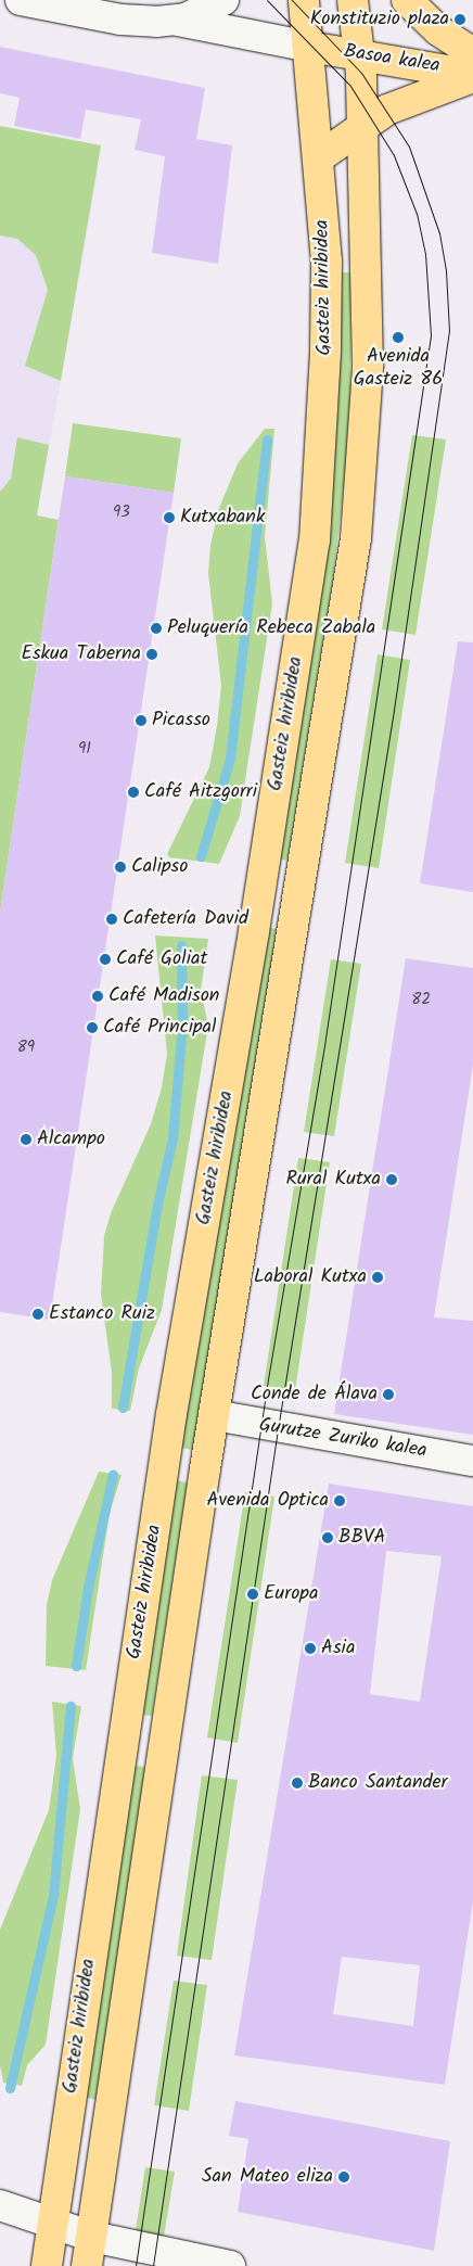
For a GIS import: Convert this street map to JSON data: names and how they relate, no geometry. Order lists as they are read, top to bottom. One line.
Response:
{"streets":{"main road":["Basoa kalea","Gasteiz hiribidea"],"street":["Gurutze Zuriko kalea"]},"crossings":[["Basoa kalea","Gasteiz hiribidea"],["Gasteiz hiribidea","Gurutze Zuriko kalea"]],"places":["Konstituzio plaza","Avenida Gasteiz 86","Kutxabank","Peluquería Rebeca Zabala","Eskua Taberna","Picasso","Café Aitzgorri","Calipso","Cafetería David","Café Goliat","Café Madison","Café Principal","Alcampo","Rural Kutxa","Laboral Kutxa","Estanco Ruiz","Conde de Álava","Avenida Optica","BBVA","Europa","Asia","Banco Santander","San Mateo eliza"],"house_numbers":["93","91","82","89"]}
